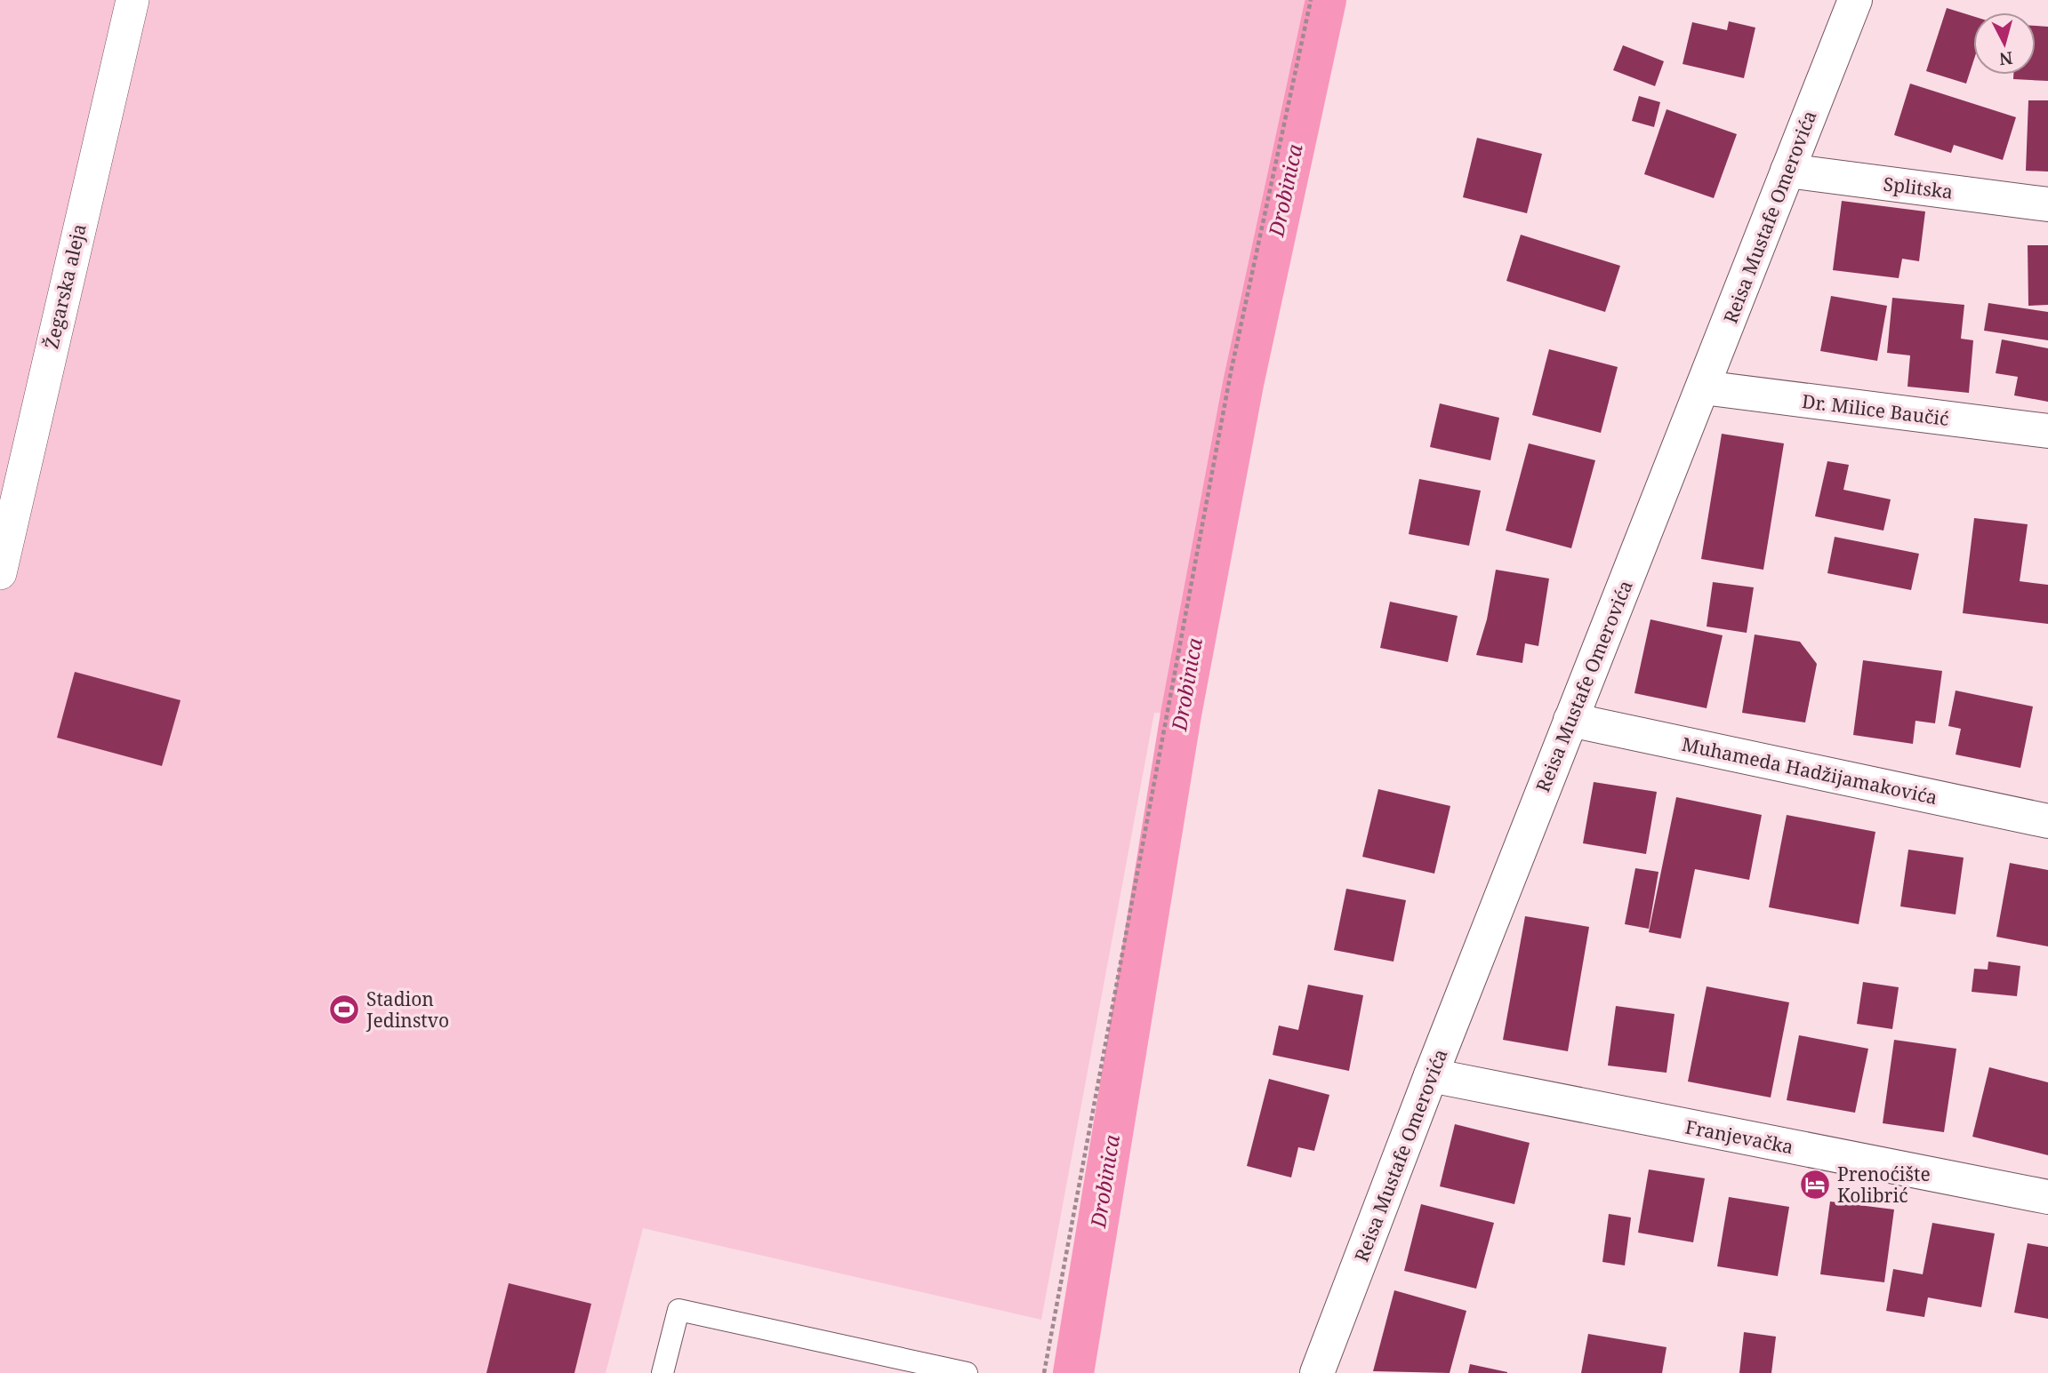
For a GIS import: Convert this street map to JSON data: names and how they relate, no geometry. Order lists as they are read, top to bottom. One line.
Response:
{"streets":{"street":["Splitska","Reisa Mustafe Omerovića","Žegarska aleja","Dr. Milice Baučić","Muhameda Hadžijamakovića","Franjevačka"]},"crossings":[["Splitska","Reisa Mustafe Omerovića"],["Reisa Mustafe Omerovića","Dr. Milice Baučić"],["Reisa Mustafe Omerovića","Muhameda Hadžijamakovića"],["Reisa Mustafe Omerovića","Franjevačka"]],"water":["Drobinica"],"places":{"sports":["Stadion Jedinstvo"],"hotel":["Prenoćište Kolibrić"]},"north":"bottom"}
